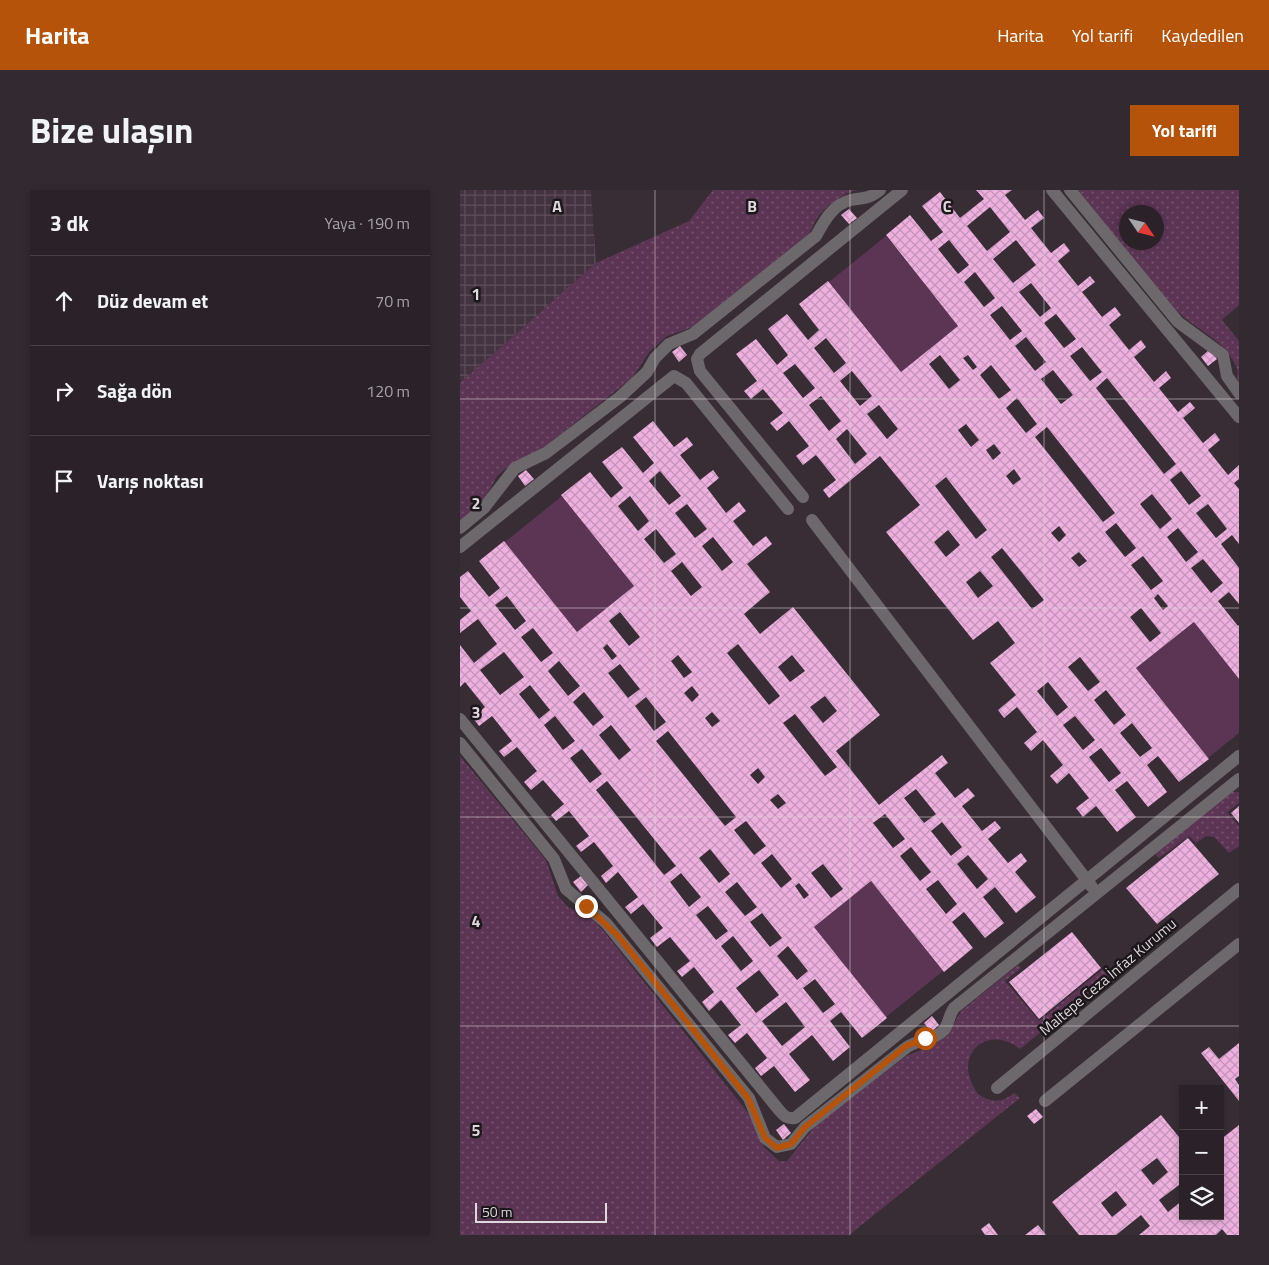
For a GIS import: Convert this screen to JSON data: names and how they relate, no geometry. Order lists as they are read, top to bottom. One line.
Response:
{"streets":{"lane":["Maltepe Ceza İnfaz Kurumu"]},"scale_bar":"50 m","north":"bottom right","page":{"header":"Harita","nav":["Harita","Yol tarifi","Kaydedilen"],"title":"Bize ulaşın","buttons":"Yol tarifi","heading":["3 dk","Yaya · 190 m"],"list":[["Düz devam et","70 m"],["Sağa dön","120 m"],"Varış noktası"],"map_buttons":["+","−"],"scale":"50 m"},"grid":{"columns":["A","B","C"],"rows":["1","2","3","4","5"]}}
